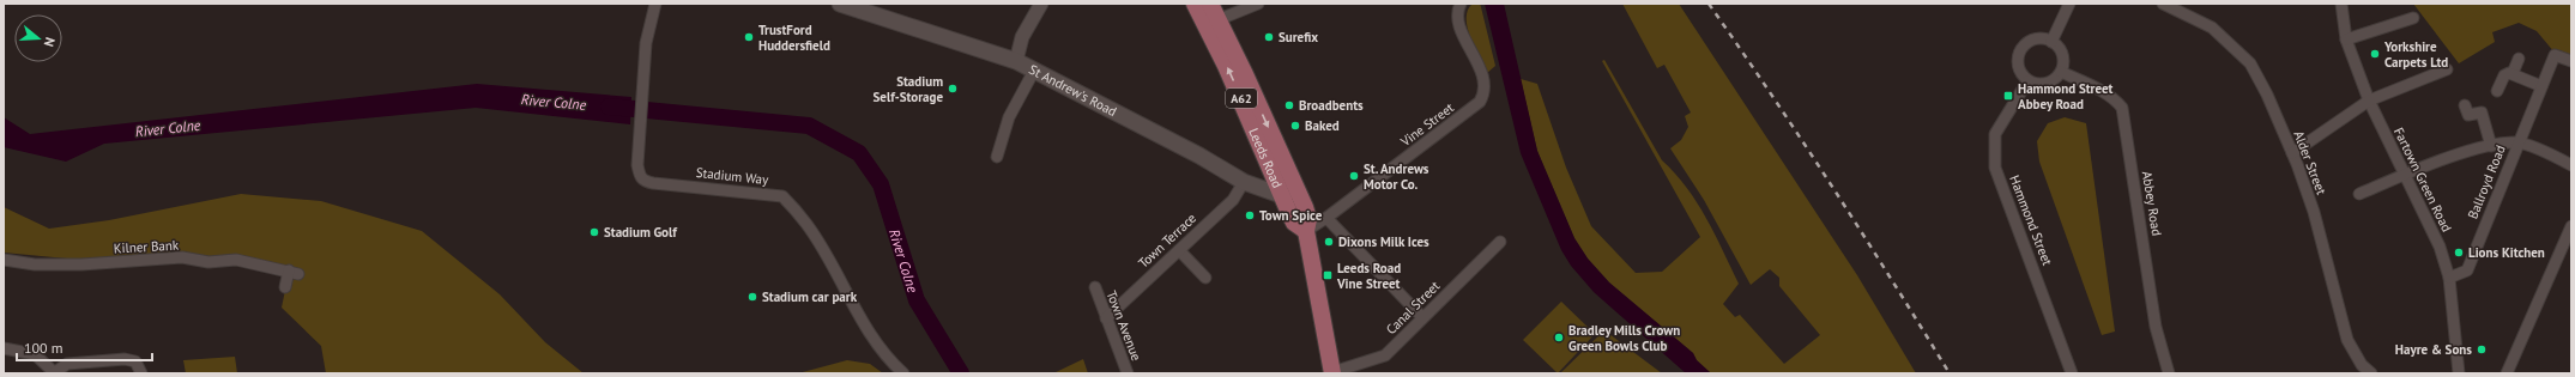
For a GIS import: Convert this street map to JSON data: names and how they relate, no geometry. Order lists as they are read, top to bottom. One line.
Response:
{"streets":{"main road":["St Andrew's Road","A62","Leeds Road"],"street":["Vine Street","Alder Street","Stadium Way","Fartown Green Road","Ballroyd Road","Abbey Road","Hammond Street","Town Terrace","Kilner Bank","Canal Street","Town Avenue"]},"crossings":[["St Andrew's Road","Leeds Road"],["St Andrew's Road","Town Terrace"],["Vine Street","Leeds Road"],["Leeds Road","Canal Street"],["Fartown Green Road","Ballroyd Road"],["Abbey Road","Hammond Street"],["Town Terrace","Town Avenue"]],"water":["River Colne"],"places":{"other":["TrustFord Huddersfield","Surefix","Yorkshire Carpets Ltd","Stadium Self-Storage","Broadbents","Baked","St. Andrews Motor Co.","Town Spice","Stadium Golf","Dixons Milk Ices","Lions Kitchen","Stadium car park","Bradley Mills Crown Green Bowls Club","Hayre & Sons"],"transit":["Hammond Street Abbey Road","Leeds Road Vine Street"]},"scale_bar":"100 m","north":"right"}
